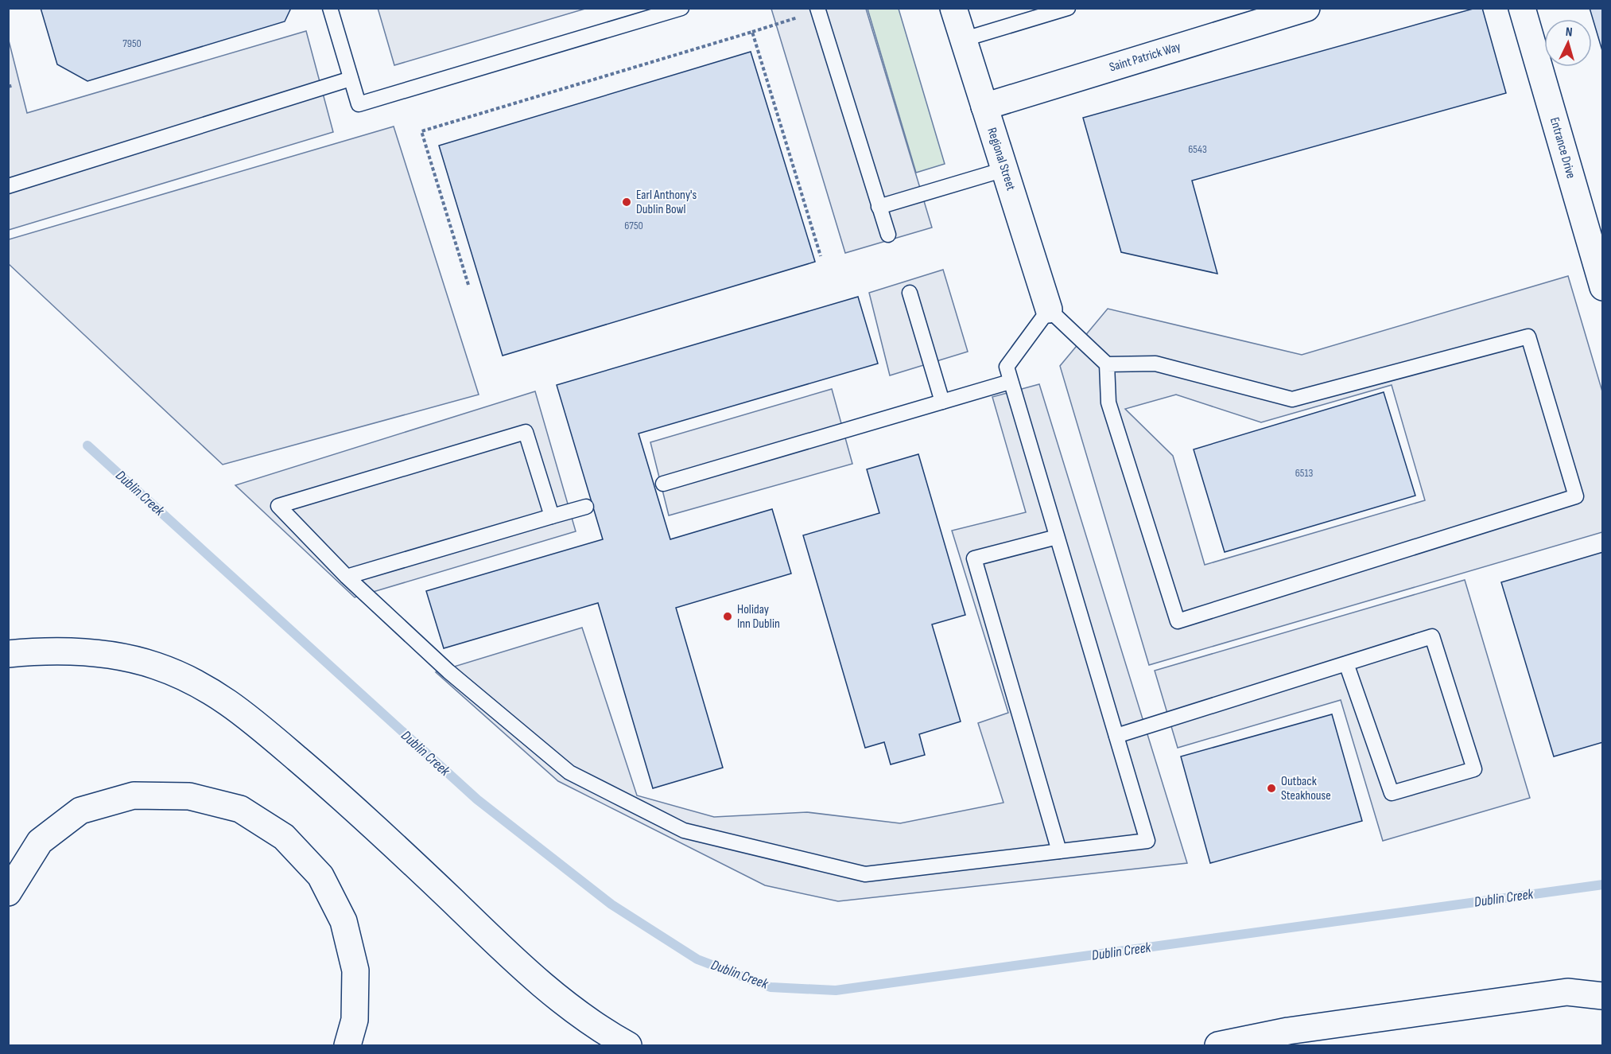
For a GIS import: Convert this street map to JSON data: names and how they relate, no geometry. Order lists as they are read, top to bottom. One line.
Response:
{"streets":{"main road":["Saint Patrick Way","Entrance Drive","Regional Street"]},"crossings":[["Saint Patrick Way","Regional Street"]],"water":["Dublin Creek"],"places":["Earl Anthony's Dublin Bowl","Holiday Inn Dublin","Outback Steakhouse"],"house_numbers":["7950","6543","6750","6513"],"north":"top"}
